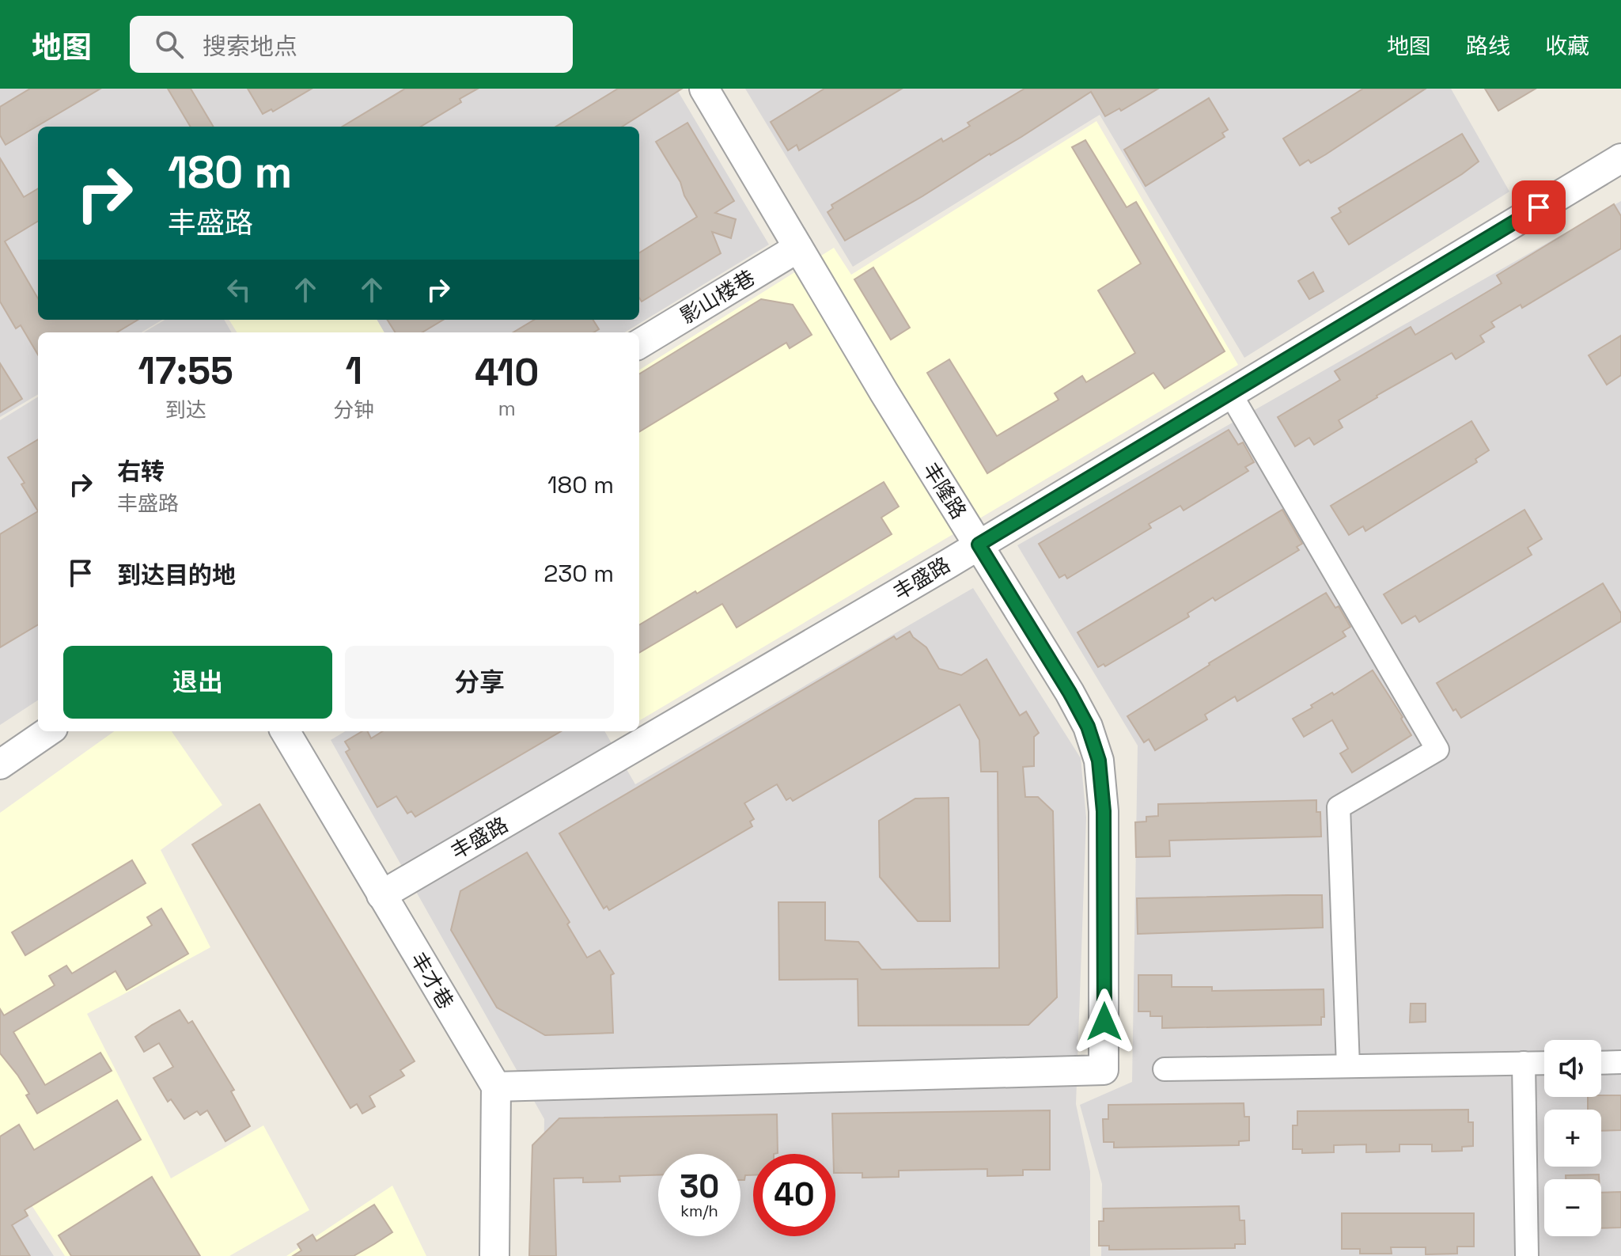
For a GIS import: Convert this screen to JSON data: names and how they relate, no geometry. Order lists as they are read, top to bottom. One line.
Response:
{"streets":{"street":["影山楼巷","丰隆路","丰盛路","丰才巷"]},"crossings":[["影山楼巷","丰隆路"],["丰隆路","丰盛路"],["丰隆路","丰才巷"],["丰盛路","丰才巷"]],"page":{"header":"地图","search":"搜索地点","nav":["地图","路线","收藏"],"turn":["180 m","丰盛路"],"eta":["17:55","到达","1","分钟","410","m"],"list":[{"name":"右转","note":"丰盛路","value":"180 m"},{"name":"到达目的地","value":"230 m"}],"buttons":["退出","分享"],"map_buttons":["+","−"],"speed":"30 km/h","limit":"40"}}
